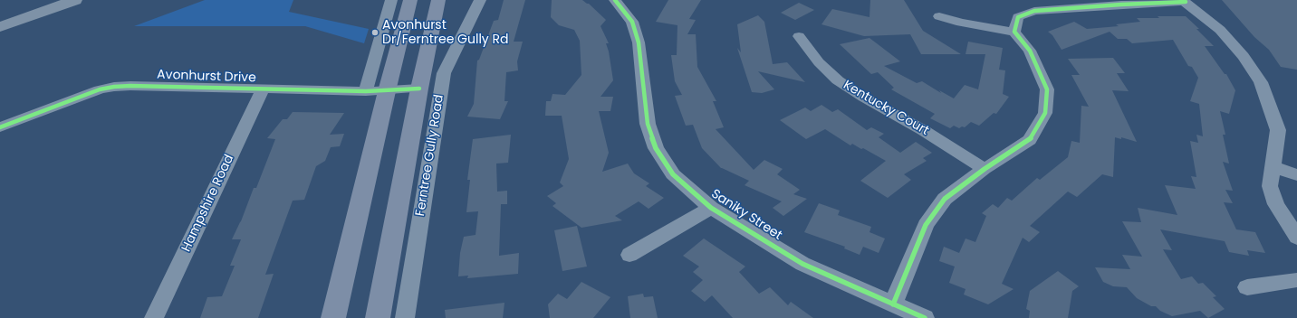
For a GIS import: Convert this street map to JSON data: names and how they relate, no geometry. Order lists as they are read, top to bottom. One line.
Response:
{"streets":{"main road":["Ferntree Gully Road"],"street":["Avonhurst Drive","Kentucky Court","Hampshire Road","Saniky Street"]},"crossings":[["Avonhurst Drive","Ferntree Gully Road"],["Avonhurst Drive","Hampshire Road"]],"places":["Avonhurst Dr/Ferntree Gully Rd"]}
